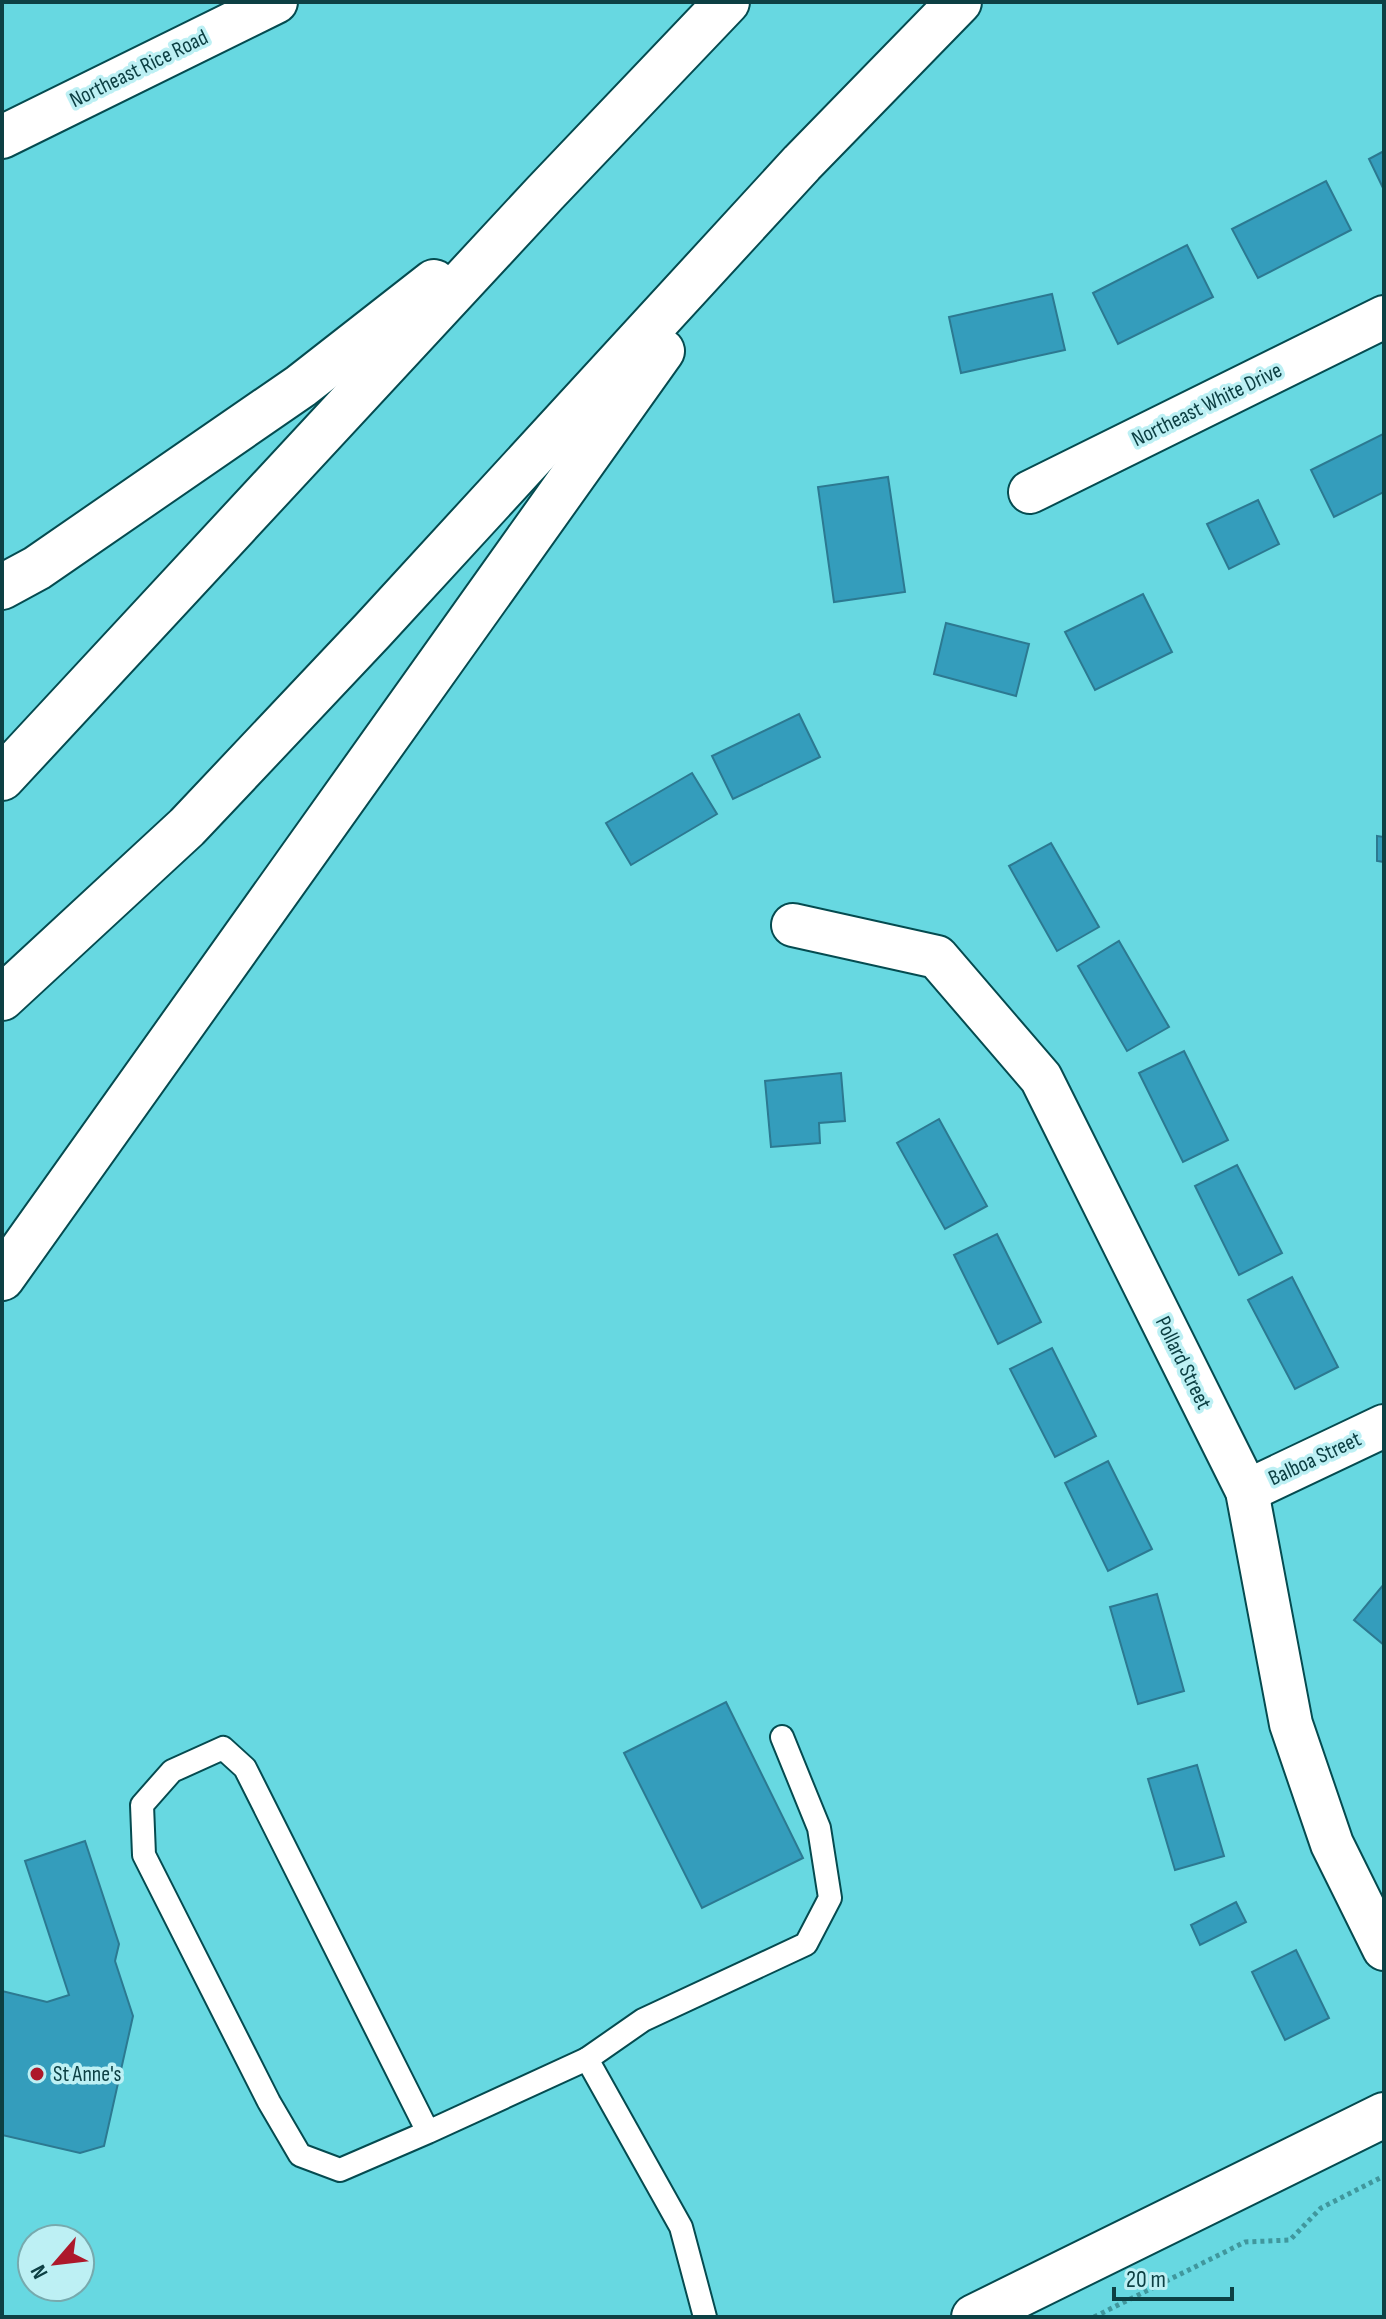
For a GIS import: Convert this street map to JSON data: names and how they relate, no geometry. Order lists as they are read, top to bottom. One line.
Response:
{"streets":{"street":["Northeast Rice Road","Northeast White Drive","Pollard Street","Balboa Street"]},"crossings":[["Pollard Street","Balboa Street"]],"places":["St Anne's"],"scale_bar":"20 m","north":"bottom left"}
